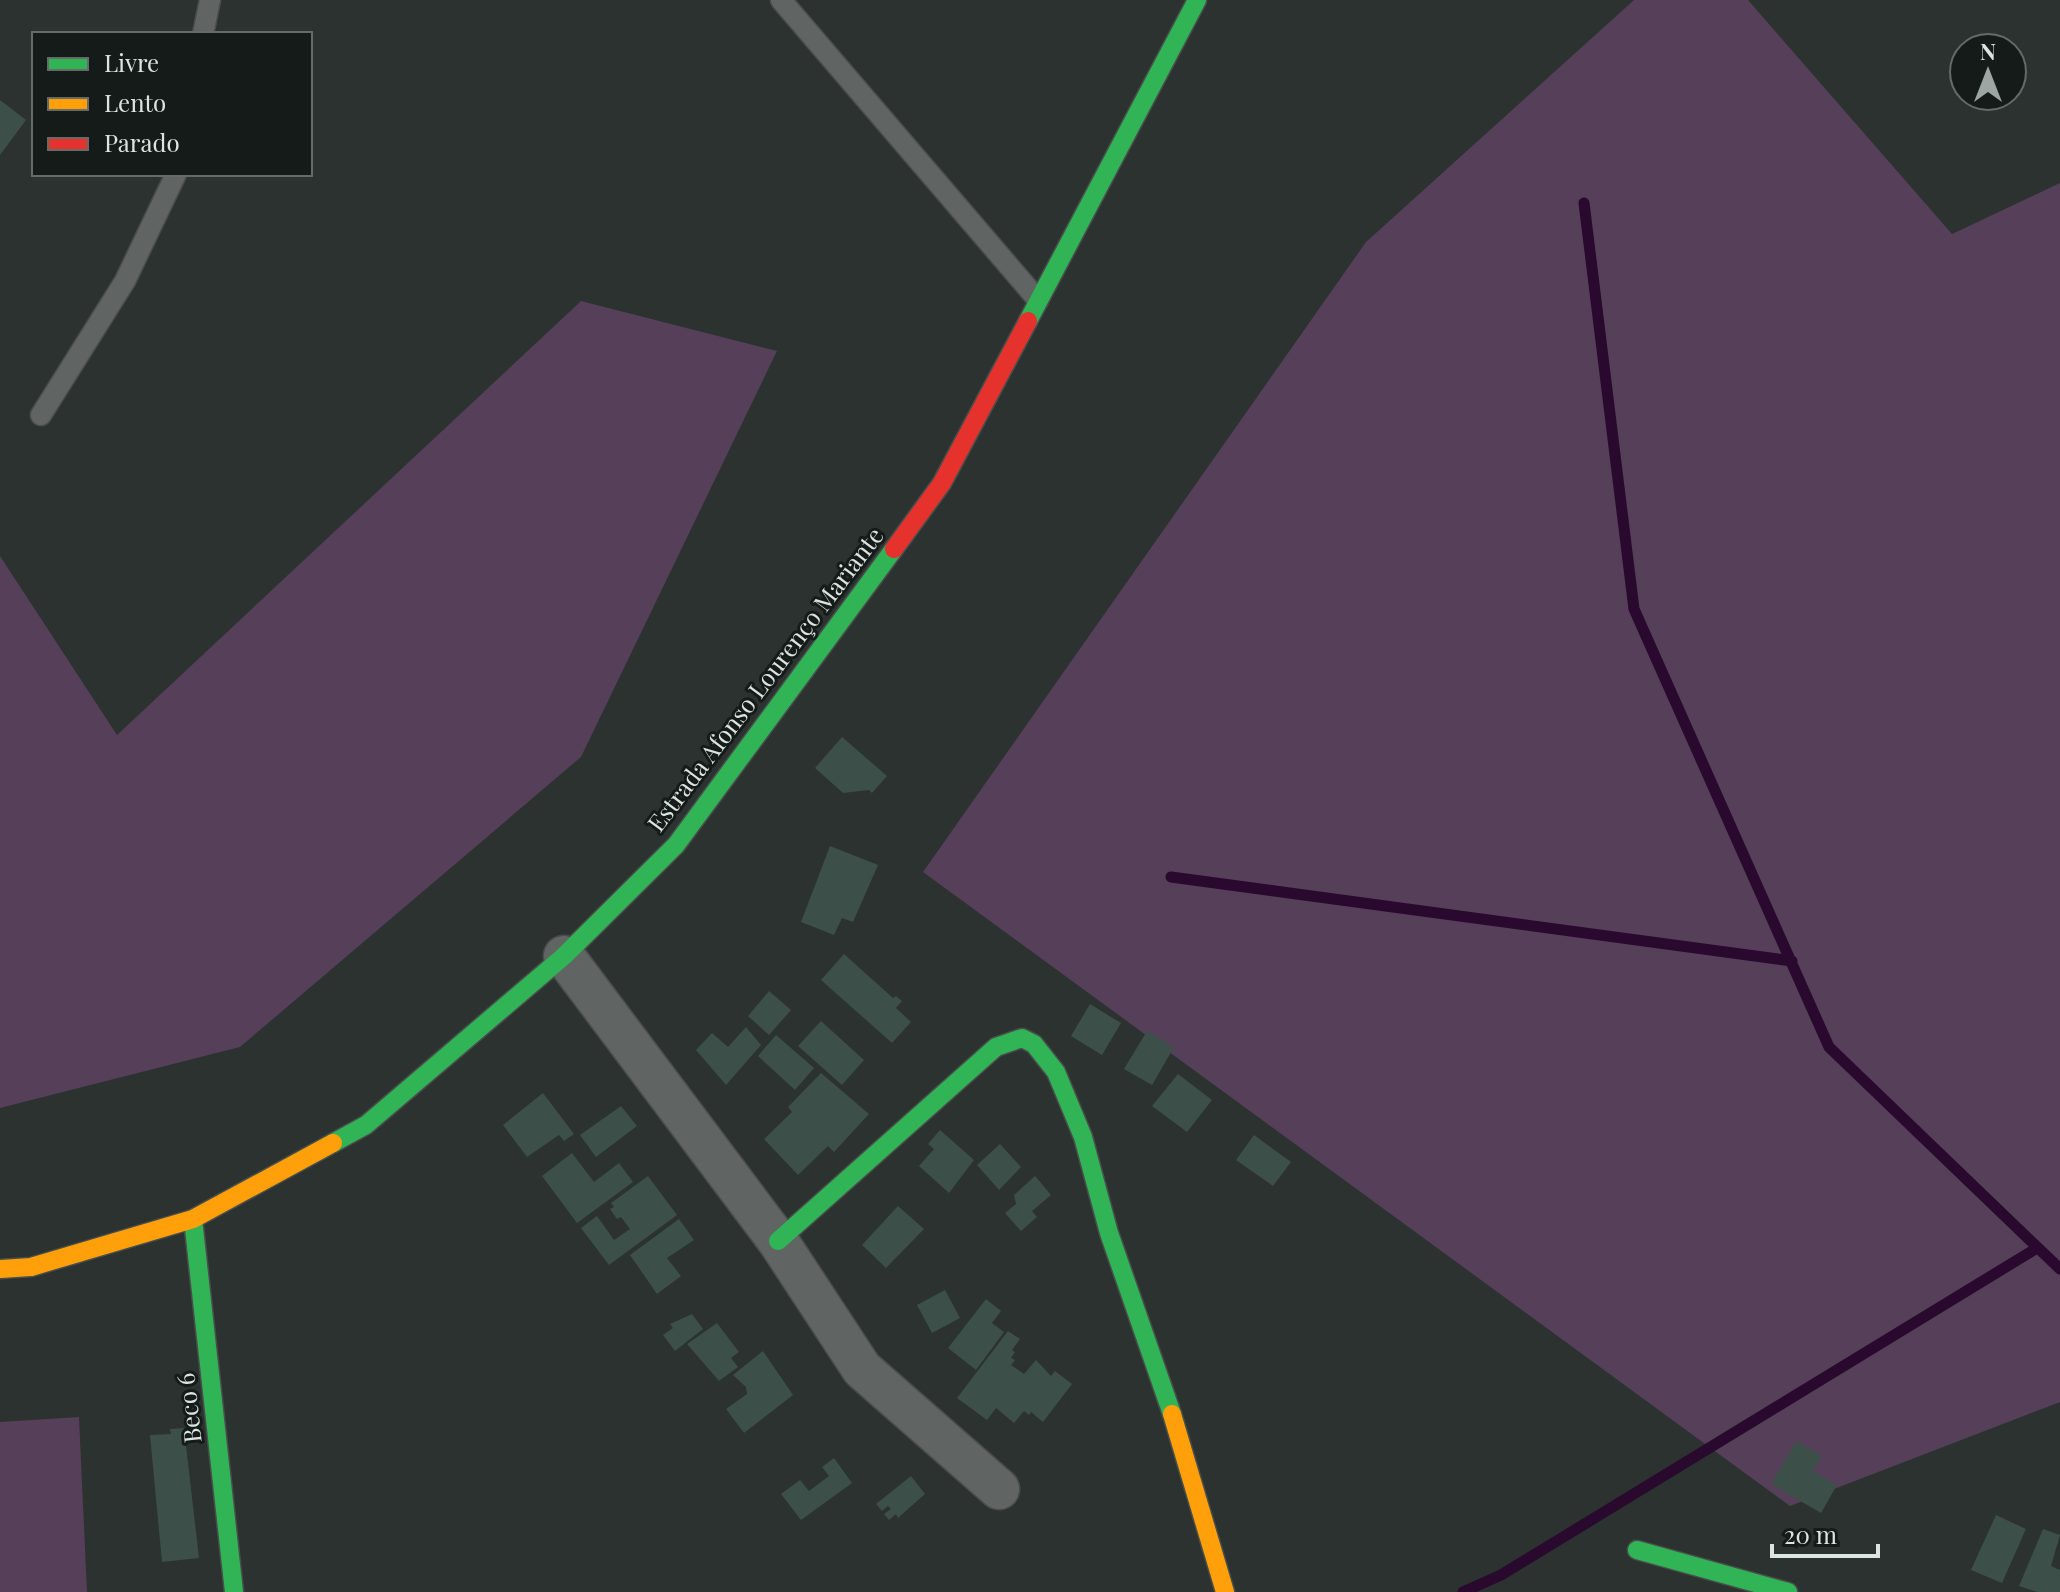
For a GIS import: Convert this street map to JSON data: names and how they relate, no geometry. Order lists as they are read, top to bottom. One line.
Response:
{"streets":{"main road":["Estrada Afonso Lourenço Mariante","Beco 6"]},"crossings":[["Estrada Afonso Lourenço Mariante","Beco 6"]],"legend":["Livre","Lento","Parado"],"scale_bar":"20 m","north":"top"}
